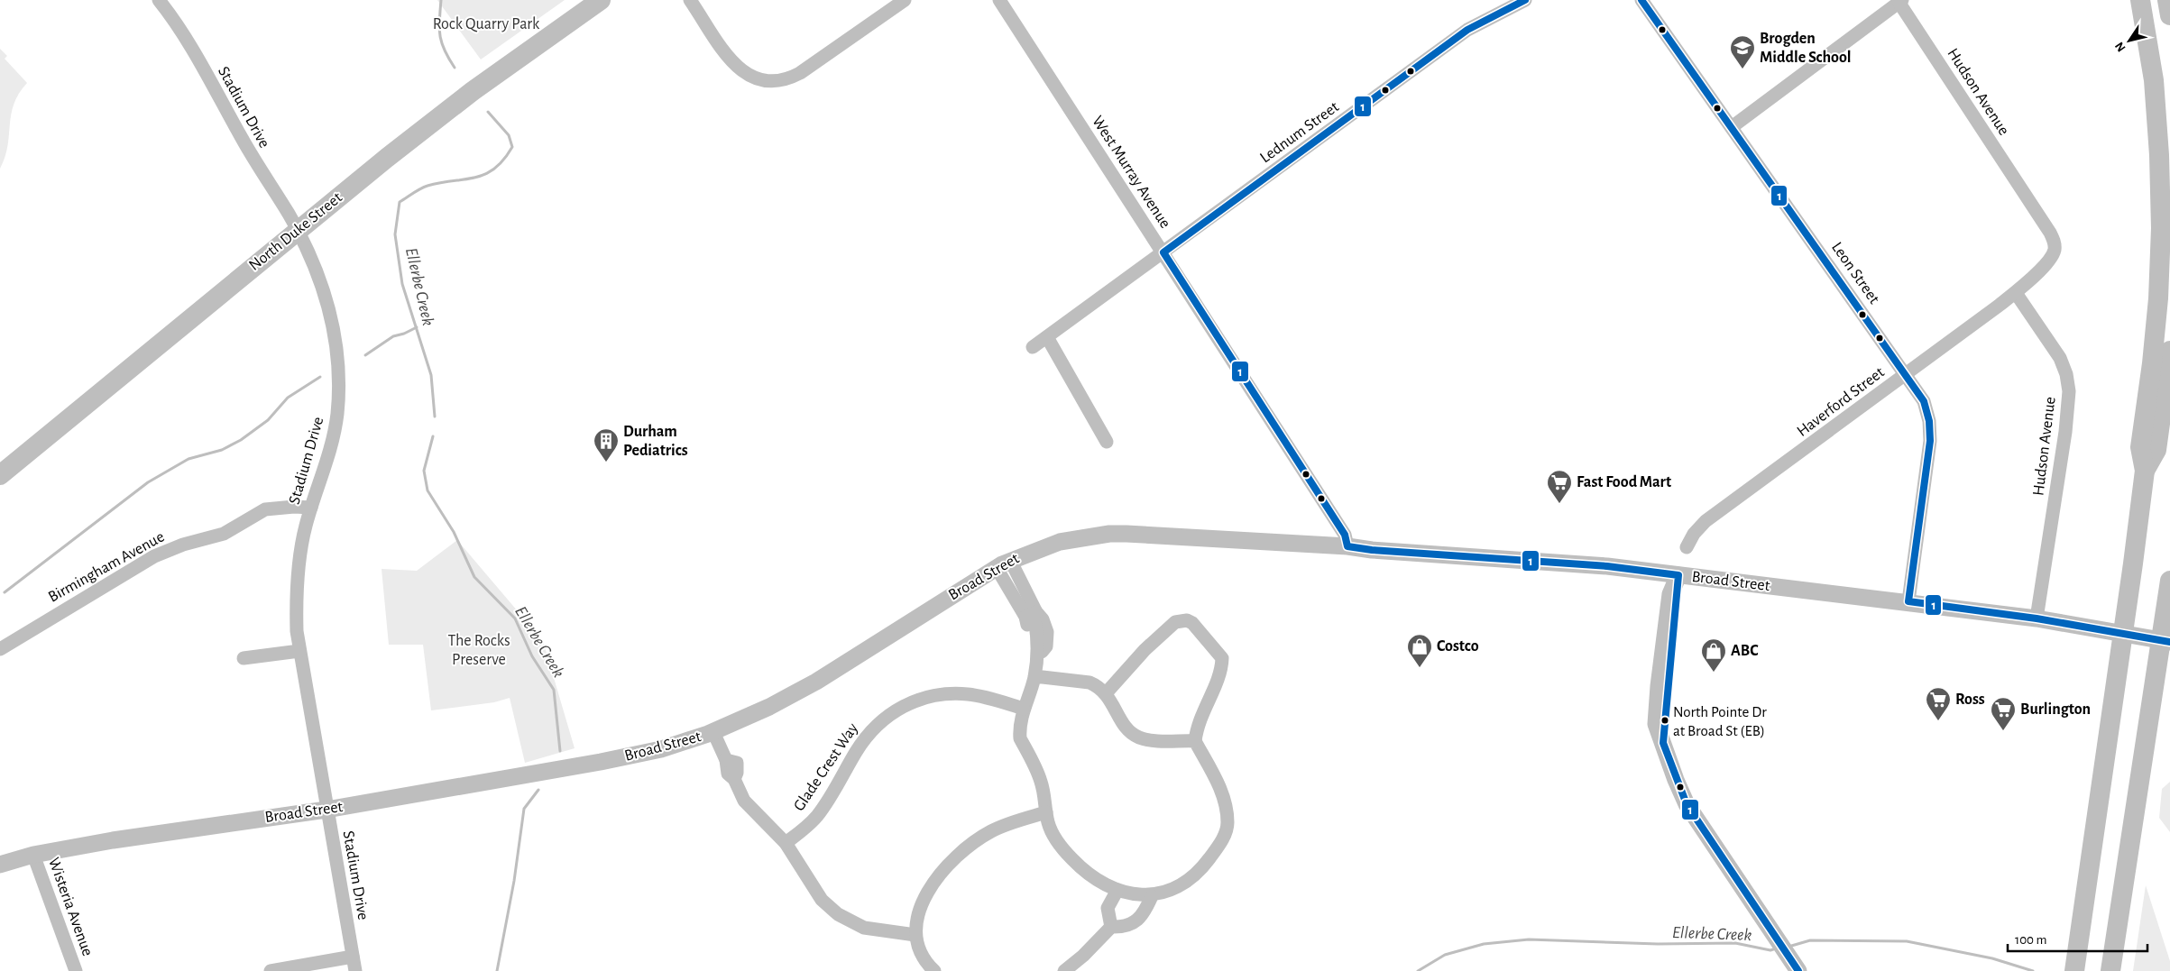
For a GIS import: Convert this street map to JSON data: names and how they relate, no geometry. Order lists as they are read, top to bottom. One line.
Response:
{"streets":{"highway":["North Duke Street"],"main road":["Broad Street"],"street":["Hudson Avenue","Stadium Drive","Lednum Street","West Murray Avenue","Leon Street","Haverford Street","Birmingham Avenue","Glade Crest Way","Wisteria Avenue"]},"crossings":[["Hudson Avenue","Haverford Street"],["Hudson Avenue","Broad Street"],["Stadium Drive","North Duke Street"],["Stadium Drive","Birmingham Avenue"],["Stadium Drive","Broad Street"],["Lednum Street","West Murray Avenue"],["West Murray Avenue","Broad Street"],["Leon Street","Haverford Street"],["Leon Street","Broad Street"],["Broad Street","Wisteria Avenue"]],"water":["Ellerbe Creek"],"parks":["Rock Quarry Park","The Rocks Preserve"],"places":{"school or university":["Brogden Middle School"],"building":["Durham Pediatrics"],"supermarket":["Fast Food Mart","Ross","Burlington"],"shop":["Costco","ABC"],"other":["North Pointe Dr at Broad St (EB)"]},"lines":["transit line 1"],"scale_bar":"100 m","north":"bottom left"}
